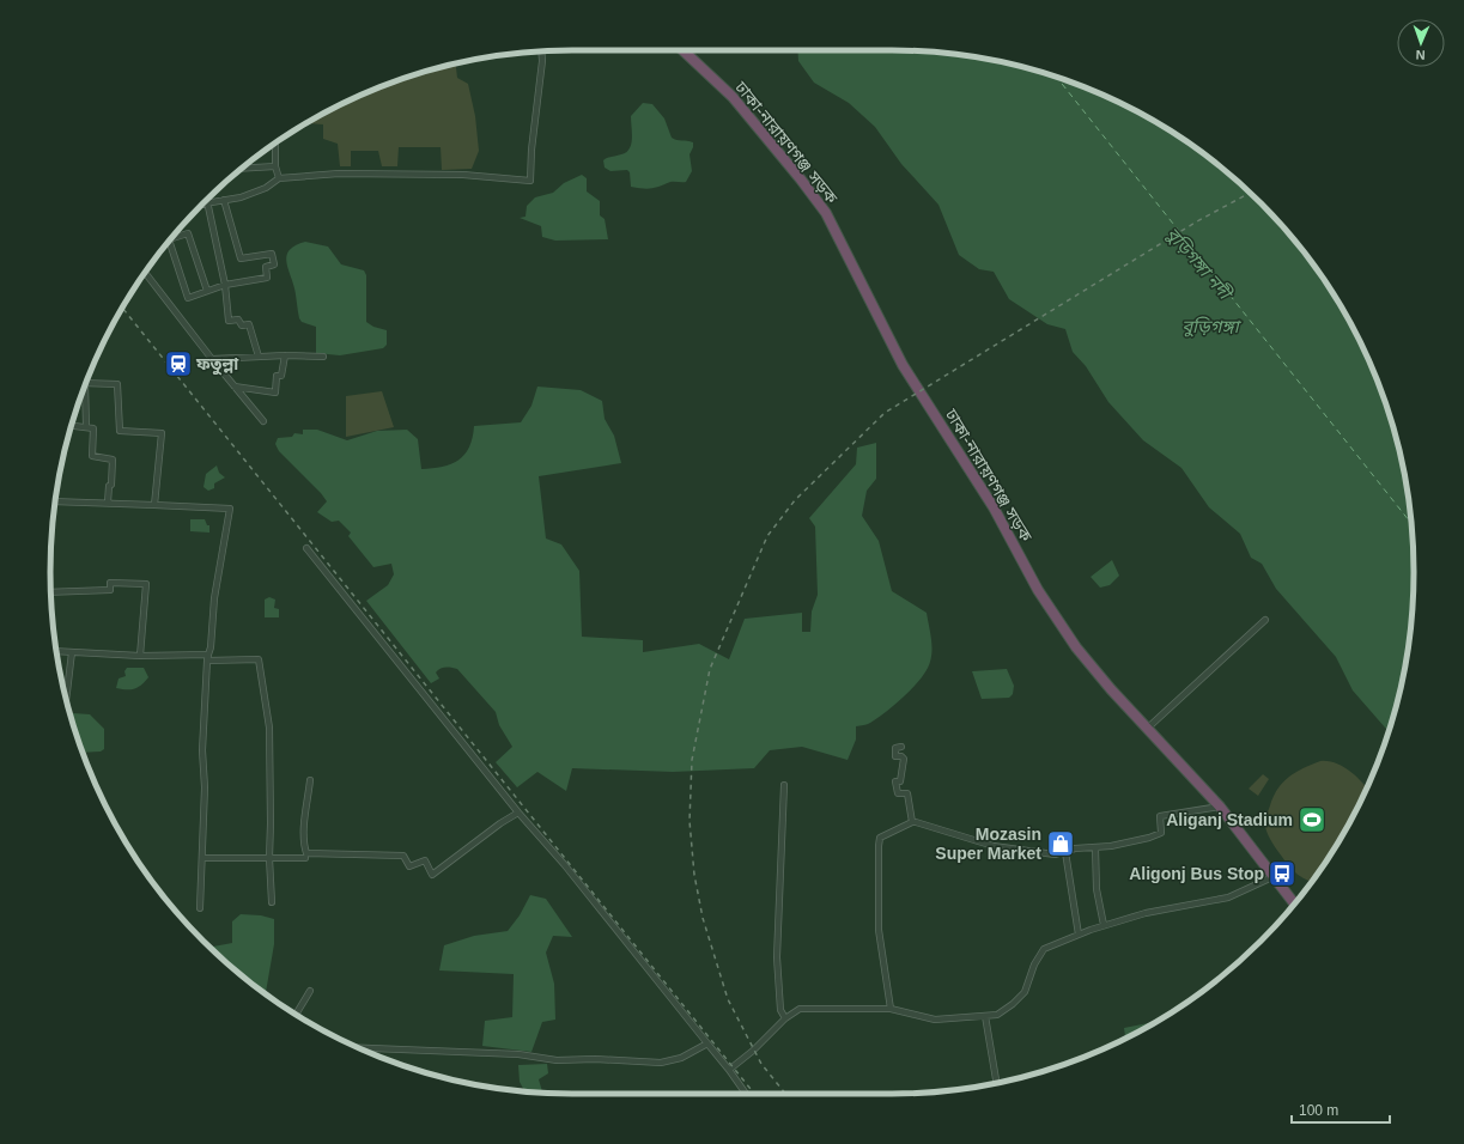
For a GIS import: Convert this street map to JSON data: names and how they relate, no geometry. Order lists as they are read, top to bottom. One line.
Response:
{"streets":{"highway":["ঢাকা-নারায়ণগঞ্জ সড়ক"]},"water":["বুড়িগঙ্গা নদী","বুড়িগঙ্গা"],"places":{"station":["ফতুল্লা"],"sports":["Aliganj Stadium"],"shop":["Mozasin Super Market"],"bus stop":["Aligonj Bus Stop"]},"scale_bar":"100 m","north":"bottom"}
